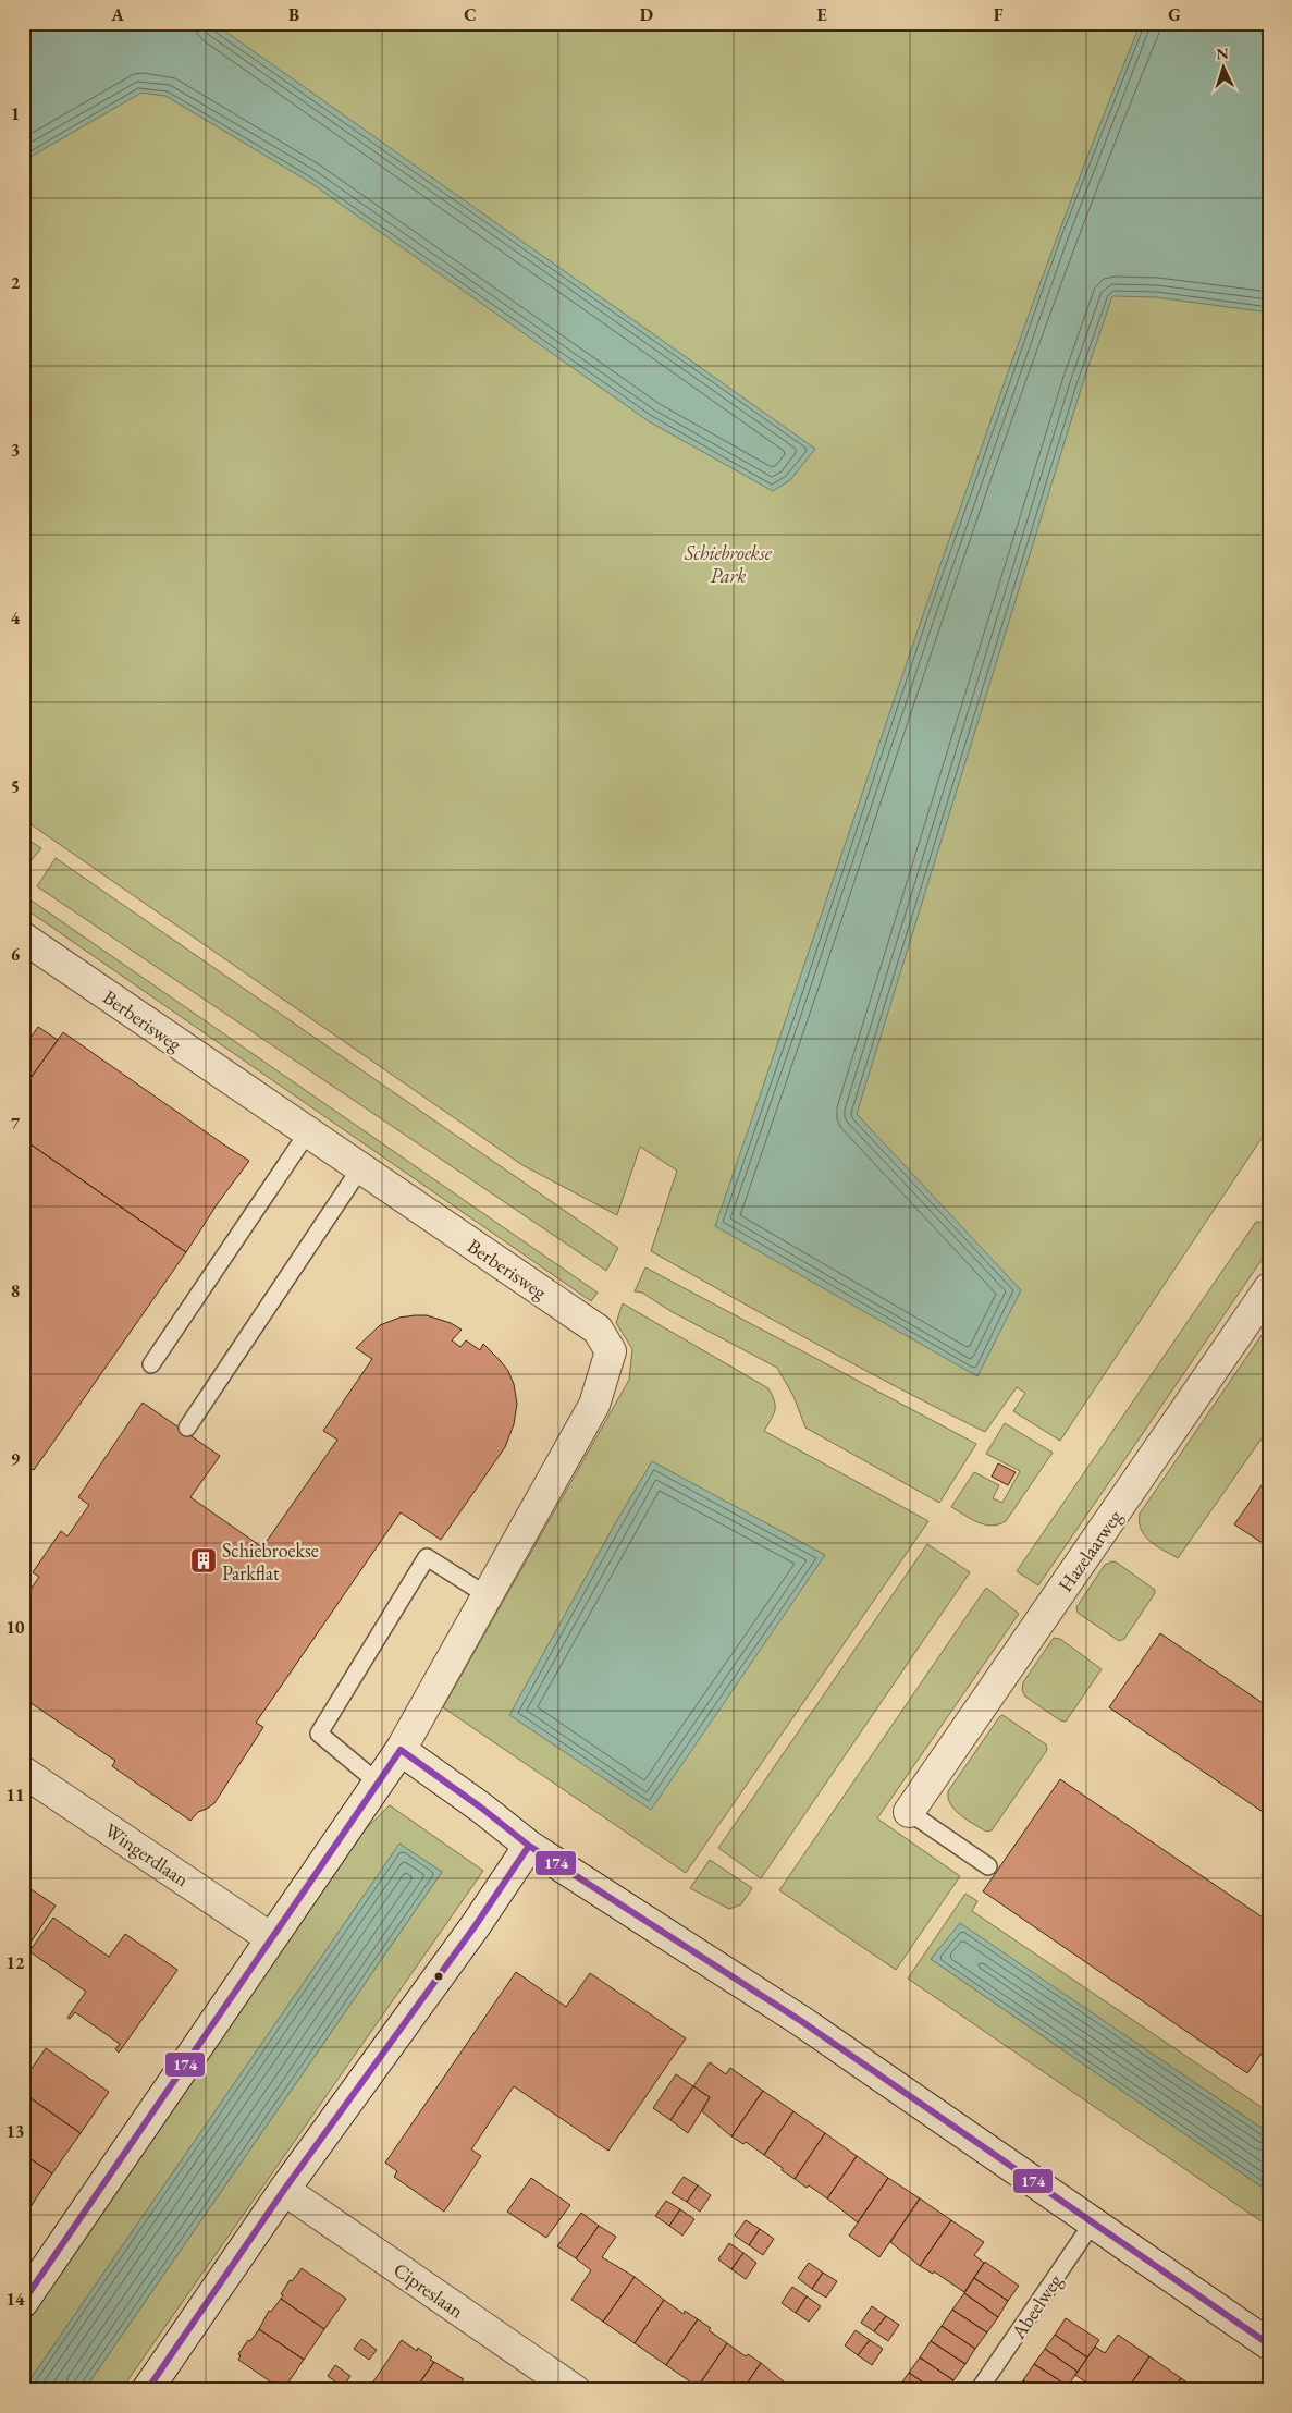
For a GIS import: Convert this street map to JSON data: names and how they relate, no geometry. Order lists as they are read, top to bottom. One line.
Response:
{"streets":{"street":["Berberisweg","Hazelaarweg","Wingerdlaan","Cipreslaan"],"lane":["Abeelweg"]},"crossings":[["Berberisweg","Wingerdlaan"]],"parks":["Schiebroekse Park"],"places":{"building":["Schiebroekse Parkflat"]},"lines":["transit line 174"],"north":"top","grid":{"columns":["A","B","C","D","E","F","G"],"rows":["1","2","3","4","5","6","7","8","9","10","11","12","13","14"]}}
